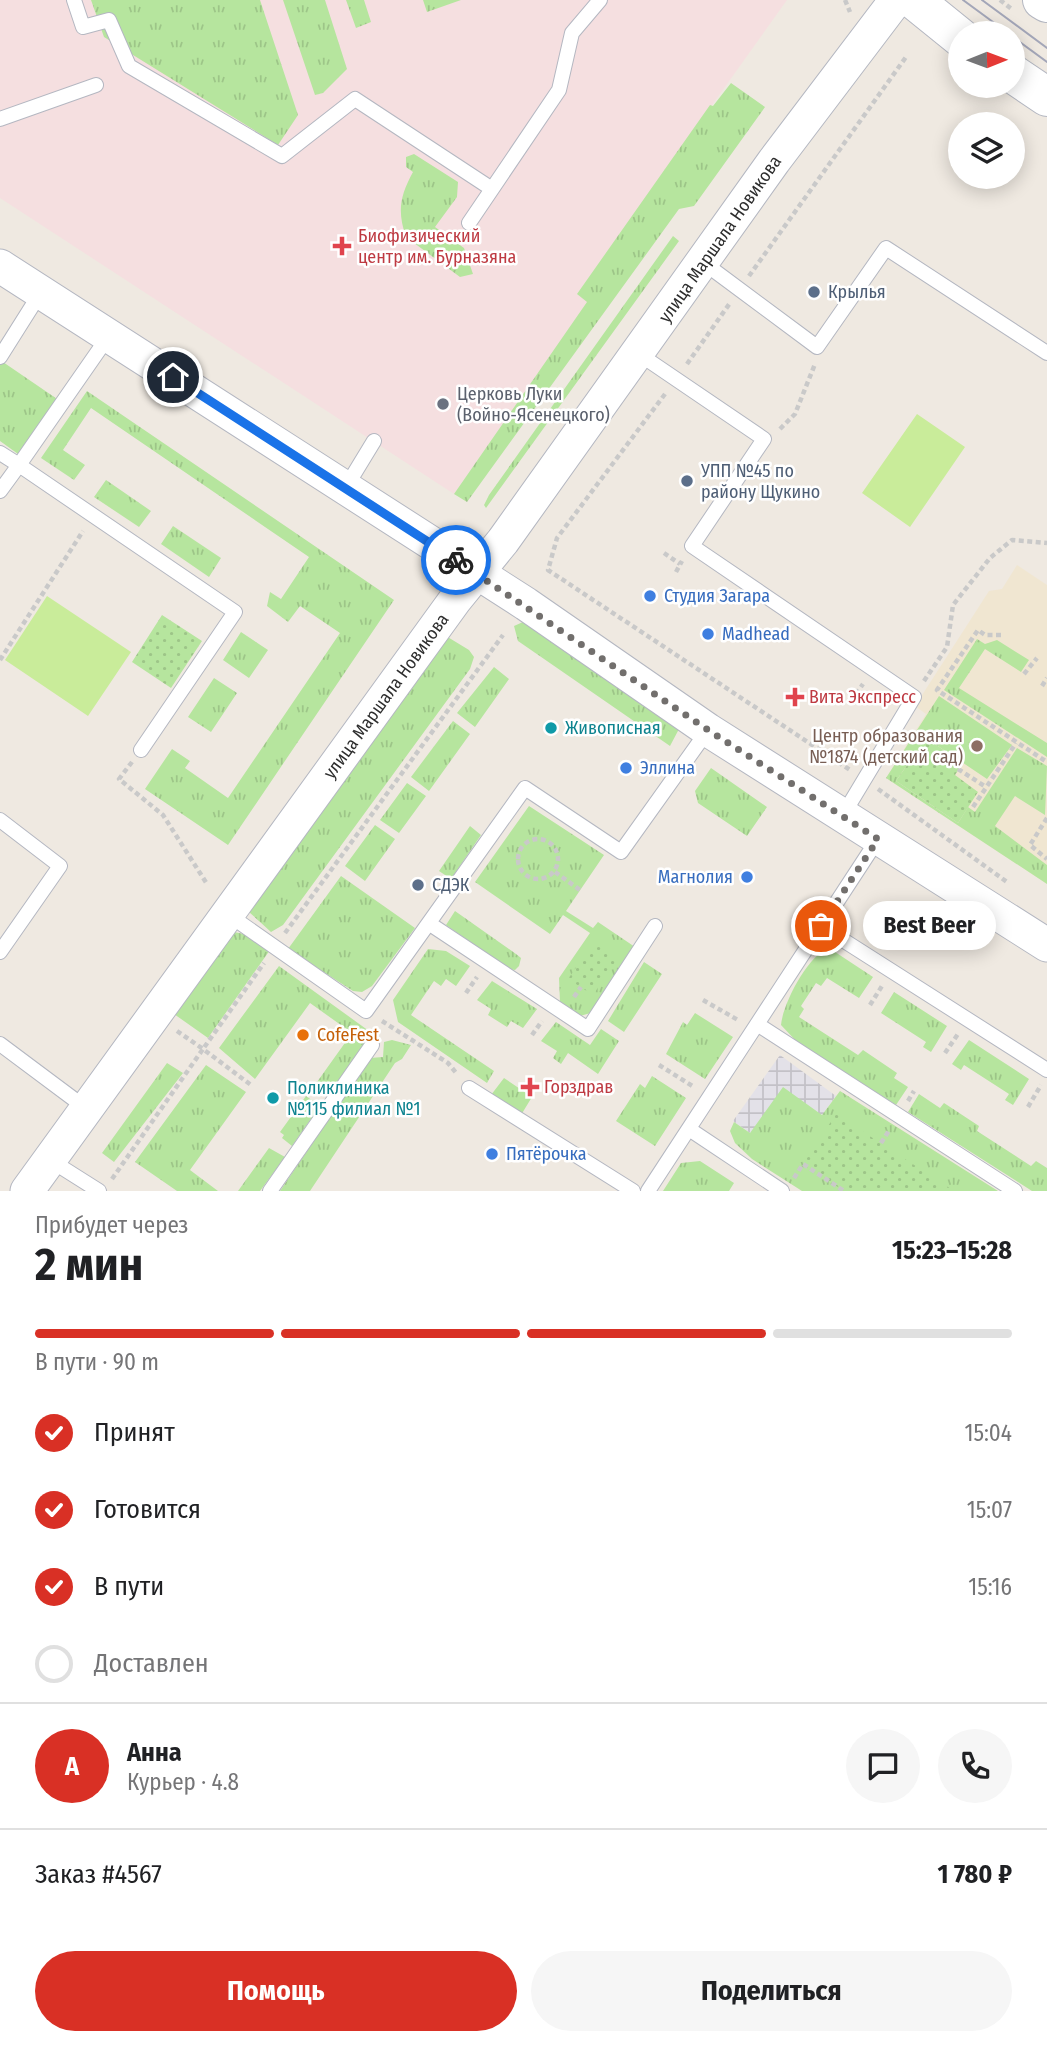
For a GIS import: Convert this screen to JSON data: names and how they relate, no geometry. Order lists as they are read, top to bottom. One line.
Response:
{"streets":{"street":["улица Маршала Новикова"]},"places":{"health":["Биофизический центр им. Бурназяна","Вита Экспресс","Горздрав"],"other":["Крылья","Церковь Луки (Войно-Ясенецкого)","УПП №45 по району Щукино","Студия Загара","Madhead","Живописная","Центр образования №1874 (детский сад)","Эллина","Магнолия","СДЭК","Best Beer","CofeFest","Поликлиника №115 филиал №1","Пятёрочка"]},"north":"right","page":{"bubble":"Best Beer","heading":["2 мин","Прибудет через","15:23–15:28"],"panel":["Анна","Курьер · 4.8","Заказ #4567","1 780 ₽"],"bar":"В пути · 90 m","list":[["Принят","15:04"],["Готовится","15:07"],["В пути","15:16"],"Доставлен"],"round":"А","buttons":["Помощь","Поделиться"]}}
